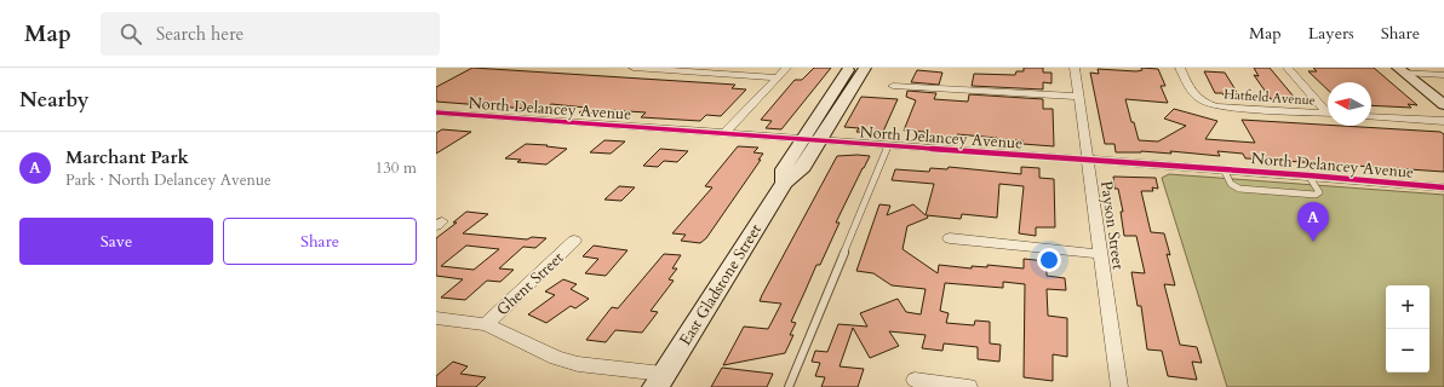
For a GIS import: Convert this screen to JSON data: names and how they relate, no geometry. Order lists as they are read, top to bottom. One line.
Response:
{"streets":{"street":["Hatfield Avenue","North Delancey Avenue","Payson Street","Ghent Street","East Gladstone Street"]},"crossings":[["North Delancey Avenue","Payson Street"],["North Delancey Avenue","East Gladstone Street"]],"north":"left","page":{"header":"Map","search":"Search here","nav":["Map","Layers","Share"],"heading":"Nearby","list":[{"mark":"A","name":"Marchant Park","note":"Park · North Delancey Avenue","value":"130 m"}],"pins":"A","buttons":["Save","Share"],"map_buttons":["+","−"]}}
